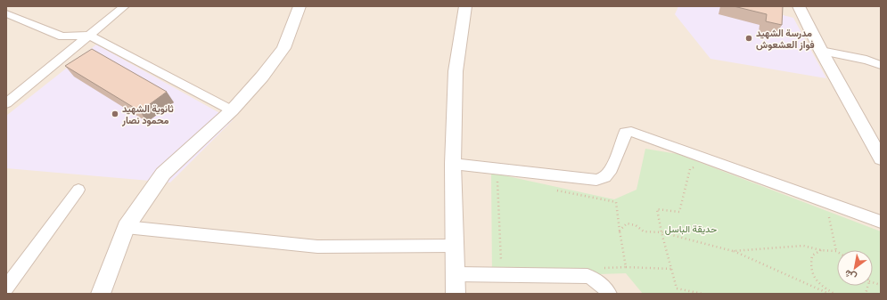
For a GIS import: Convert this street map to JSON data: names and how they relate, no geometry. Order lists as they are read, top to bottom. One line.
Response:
{"parks":["حديقة الباسل"],"places":["مدرسة الشهيد فواز العشعوش","ثانوية الشهيد محمود نصار"],"north":"bottom left"}
